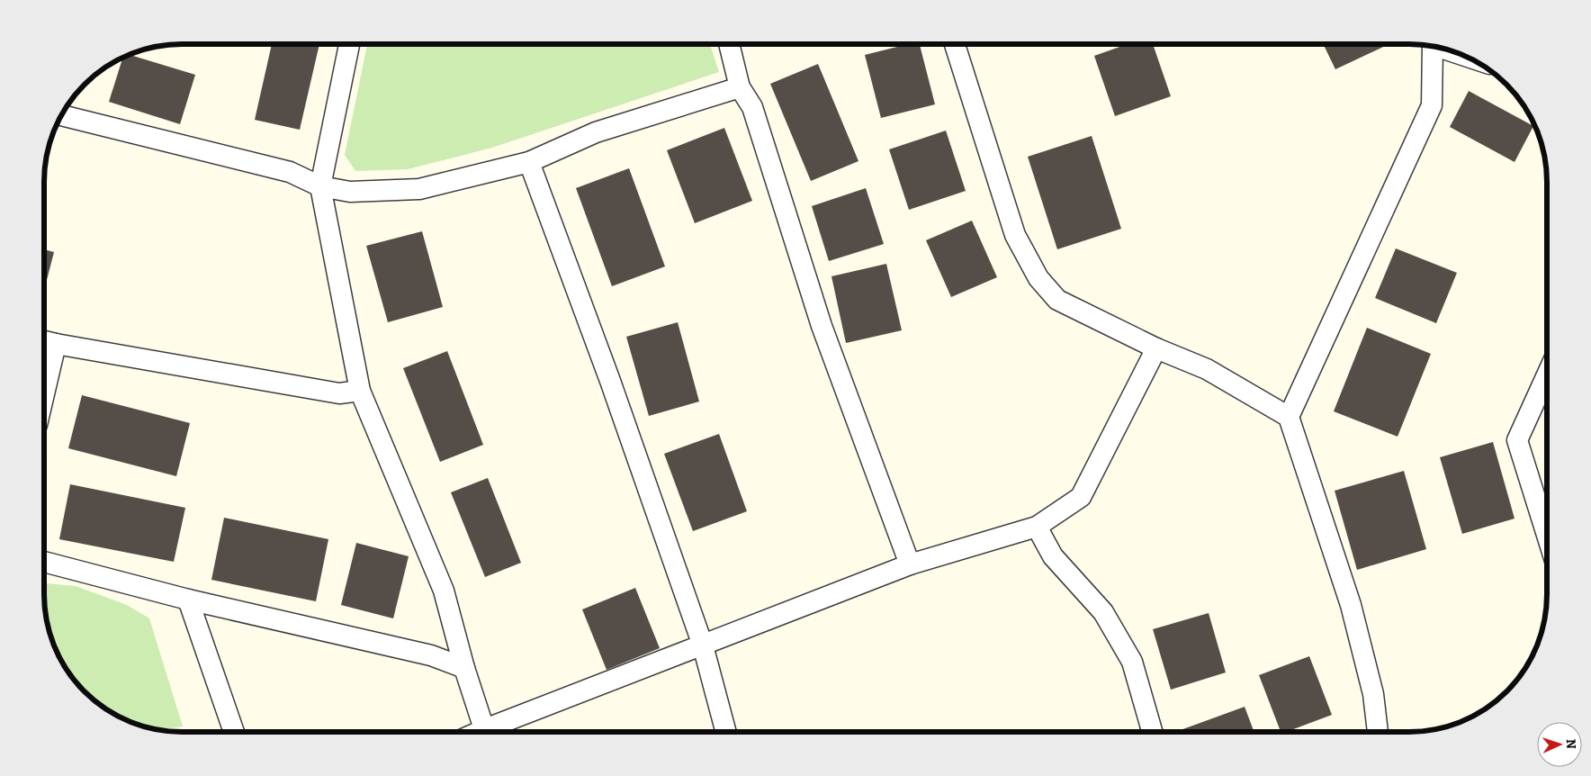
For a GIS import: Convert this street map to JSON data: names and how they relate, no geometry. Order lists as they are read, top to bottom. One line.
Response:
{"north":"right"}
